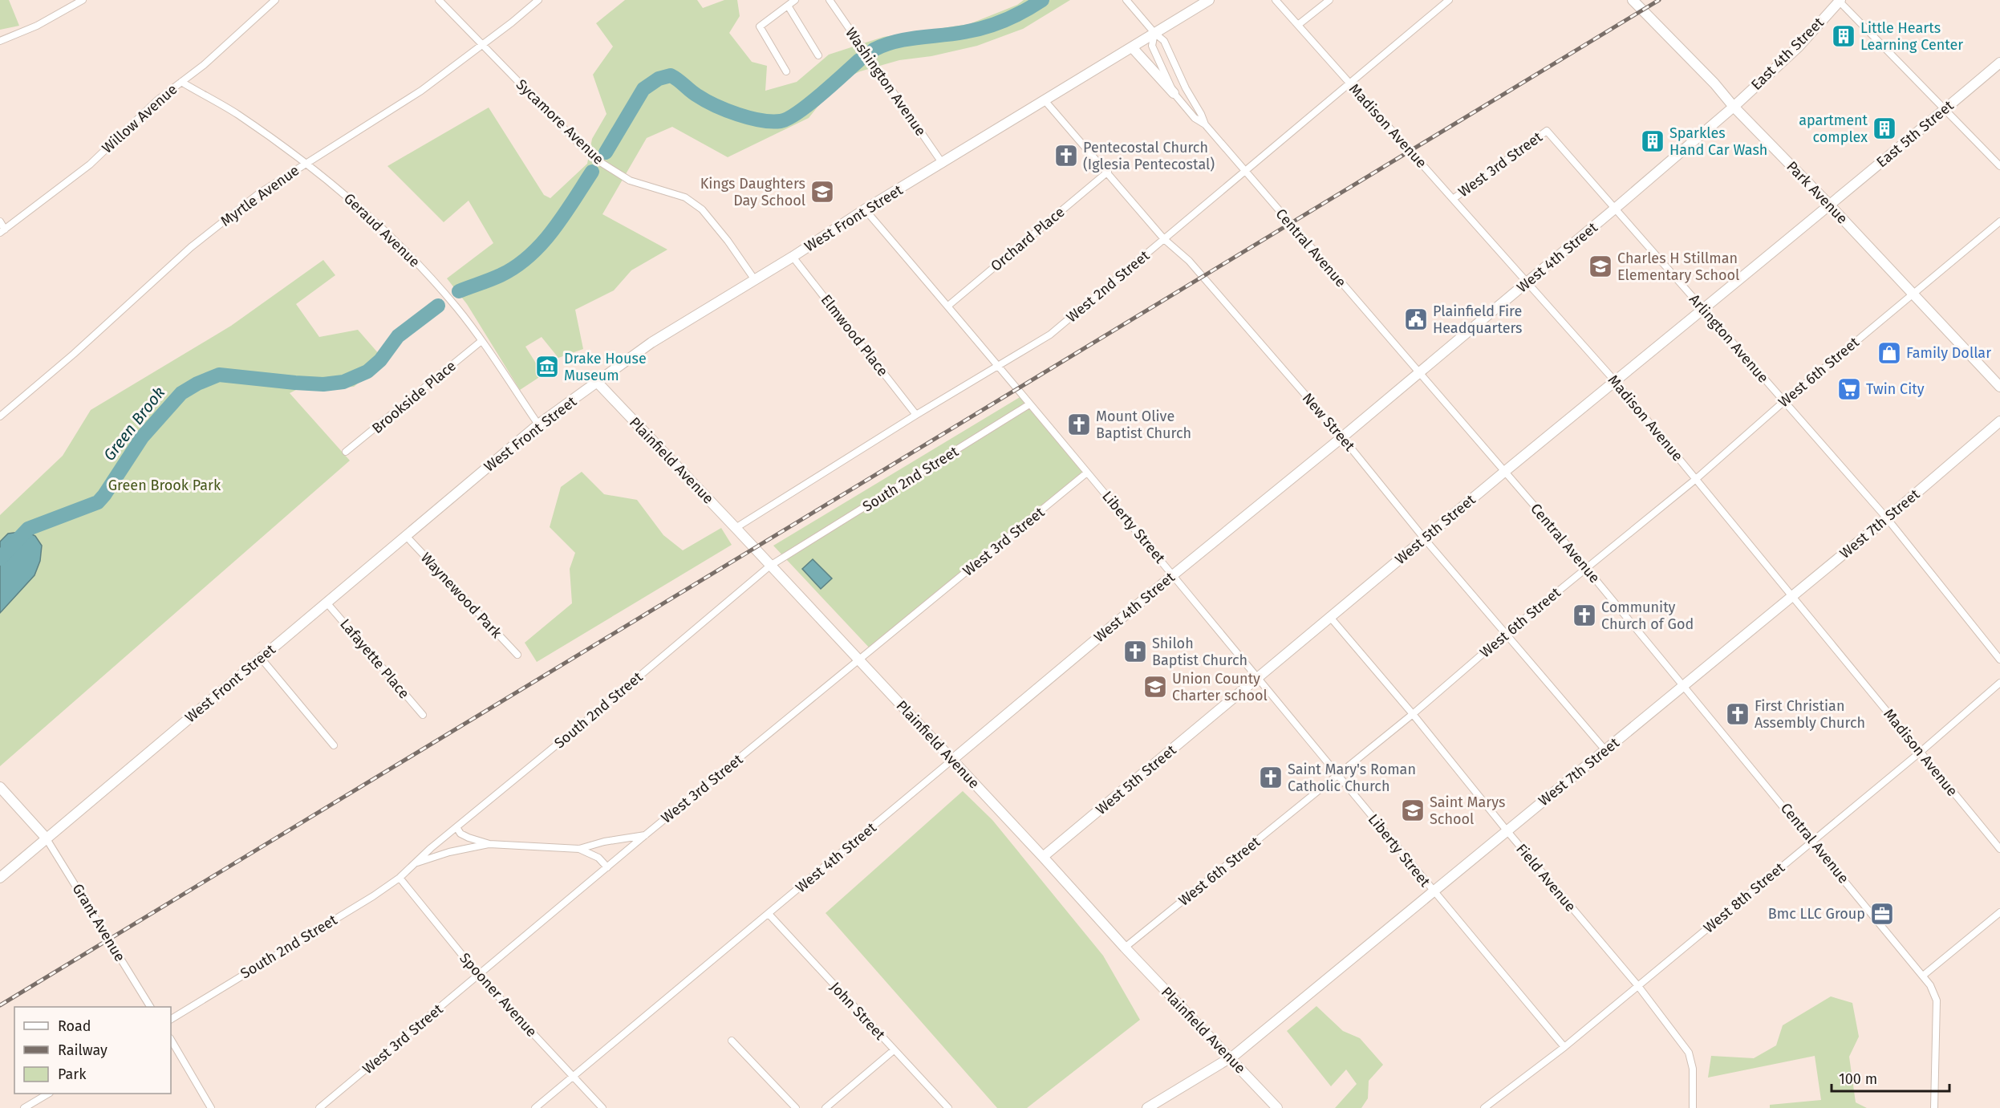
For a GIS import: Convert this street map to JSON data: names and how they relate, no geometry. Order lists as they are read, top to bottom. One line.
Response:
{"streets":{"main road":["East 4th Street","East 5th Street","Park Avenue","West Front Street","West 4th Street","Plainfield Avenue","West 7th Street","West 5th Street"],"street":["Washington Avenue","Willow Avenue","Sycamore Avenue","Madison Avenue","West 3rd Street","Myrtle Avenue","Geraud Avenue","Orchard Place","Central Avenue","West 2nd Street","Elmwood Place","Arlington Avenue","West 6th Street","Brookside Place","New Street","South 2nd Street","Liberty Street","Waynewood Park","Lafayette Place","Field Avenue","West 8th Street","Grant Avenue","Spooner Avenue","John Street"]},"crossings":[["East 4th Street","Park Avenue"],["East 4th Street","West 4th Street"],["Washington Avenue","West Front Street"],["Willow Avenue","Geraud Avenue"],["Sycamore Avenue","Myrtle Avenue"],["Sycamore Avenue","West Front Street"],["Madison Avenue","West 3rd Street"],["Madison Avenue","West 4th Street"],["Madison Avenue","West 2nd Street"],["Madison Avenue","West 6th Street"],["Madison Avenue","West 7th Street"],["Madison Avenue","West 5th Street"],["Madison Avenue","West 8th Street"],["East 5th Street","Park Avenue"],["East 5th Street","West 5th Street"],["West 3rd Street","Arlington Avenue"],["West 3rd Street","Plainfield Avenue"],["West 3rd Street","Liberty Street"],["West 3rd Street","Spooner Avenue"],["Park Avenue","West 4th Street"],["Park Avenue","West 6th Street"],["Park Avenue","West 5th Street"],["Myrtle Avenue","Geraud Avenue"],["West Front Street","Geraud Avenue"],["West Front Street","Central Avenue"],["West Front Street","Elmwood Place"],["West Front Street","New Street"],["West Front Street","Plainfield Avenue"],["West Front Street","Liberty Street"],["West Front Street","Waynewood Park"],["West Front Street","Lafayette Place"],["West Front Street","Grant Avenue"],["Geraud Avenue","Brookside Place"],["Orchard Place","New Street"],["Orchard Place","Liberty Street"],["Central Avenue","West 4th Street"],["Central Avenue","West 2nd Street"],["Central Avenue","West 6th Street"],["Central Avenue","West 7th Street"],["Central Avenue","West 5th Street"],["Central Avenue","West 8th Street"],["West 4th Street","Arlington Avenue"],["West 4th Street","New Street"],["West 4th Street","Plainfield Avenue"],["West 4th Street","Liberty Street"],["West 4th Street","Spooner Avenue"],["West 4th Street","John Street"],["West 2nd Street","Elmwood Place"],["West 2nd Street","New Street"],["West 2nd Street","Plainfield Avenue"],["West 2nd Street","Liberty Street"],["Arlington Avenue","West 6th Street"],["Arlington Avenue","West 7th Street"],["Arlington Avenue","West 5th Street"],["West 6th Street","New Street"],["West 6th Street","Plainfield Avenue"],["West 6th Street","Liberty Street"],["West 6th Street","Field Avenue"],["New Street","West 7th Street"],["New Street","West 5th Street"],["Plainfield Avenue","South 2nd Street"],["Plainfield Avenue","West 7th Street"],["Plainfield Avenue","West 5th Street"],["South 2nd Street","Liberty Street"],["South 2nd Street","Spooner Avenue"],["West 7th Street","Liberty Street"],["West 7th Street","Field Avenue"],["Liberty Street","West 5th Street"],["Liberty Street","West 8th Street"],["West 5th Street","Field Avenue"],["Field Avenue","West 8th Street"]],"water":["Green Brook"],"parks":["Green Brook Park"],"places":{"building":["Little Hearts Learning Center","apartment complex","Sparkles Hand Car Wash"],"church":["Pentecostal Church (Iglesia Pentecostal)","Mount Olive Baptist Church","Community Church of God","Shiloh Baptist Church","First Christian Assembly Church","Saint Mary's Roman Catholic Church"],"school or university":["Kings Daughters Day School","Charles H Stillman Elementary School","Union County Charter school","Saint Marys School"],"public building":["Plainfield Fire Headquarters"],"shop":["Family Dollar"],"museum":["Drake House Museum"],"supermarket":["Twin City"],"office":["Bmc LLC Group"]},"legend":["Road","Railway","Park"],"scale_bar":"100 m"}
